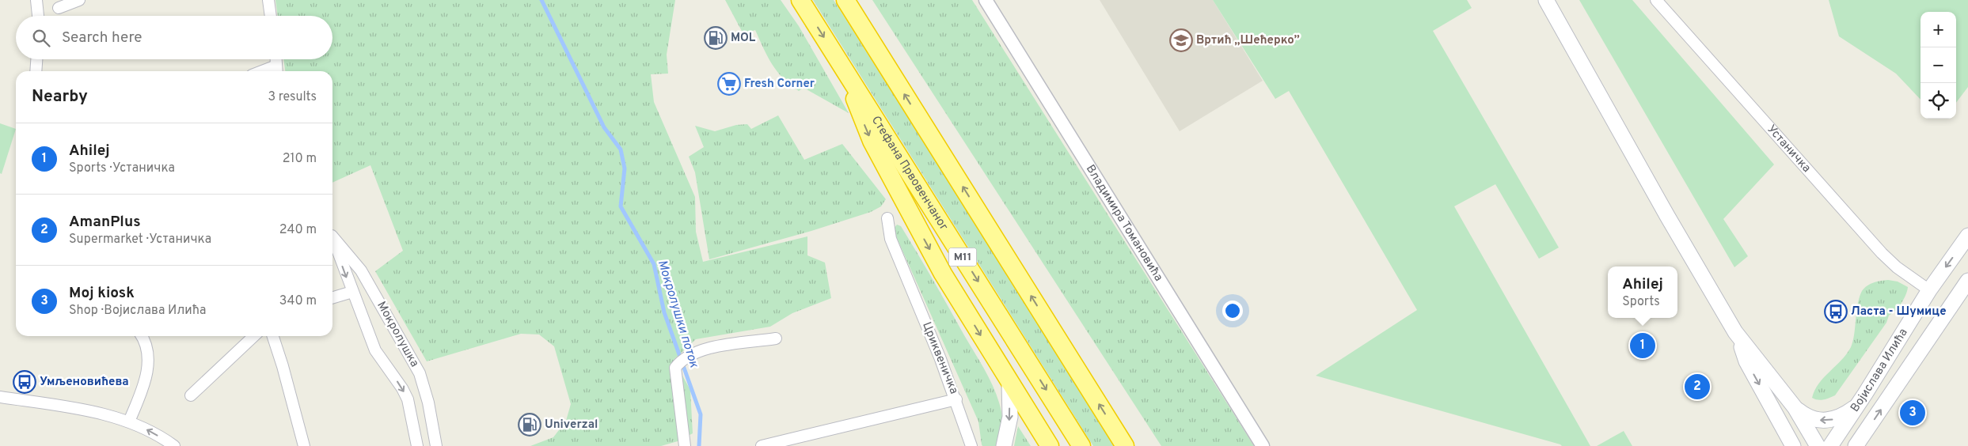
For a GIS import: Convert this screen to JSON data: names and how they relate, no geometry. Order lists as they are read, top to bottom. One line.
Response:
{"streets":{"highway":["Стефана Првовенчаног","M11"],"main road":["Војислава Илића"],"street":["Устаничка","Владимира Томановића","Мокролушка","Цриквеничка"]},"crossings":[["Устаничка","Војислава Илића"]],"water":["Мокролушки поток"],"places":{"fuel station":["MOL","Univerzal"],"school or university":["Вртић „Шећерко”"],"supermarket":["Fresh Corner"],"bus stop":["Ласта - Шумице","Умљеновићева"]},"page":{"map_buttons":["+","−"],"search":"Search here","heading":["Nearby","3 results"],"list":[{"mark":"1","name":"Ahilej","note":"Sports · Устаничка","value":"210 m"},{"mark":"2","name":"AmanPlus","note":"Supermarket · Устаничка","value":"240 m"},{"mark":"3","name":"Moj kiosk","note":"Shop · Војислава Илића","value":"340 m"}],"popup":["Ahilej","Sports"],"pins":["1","2","3"]}}
